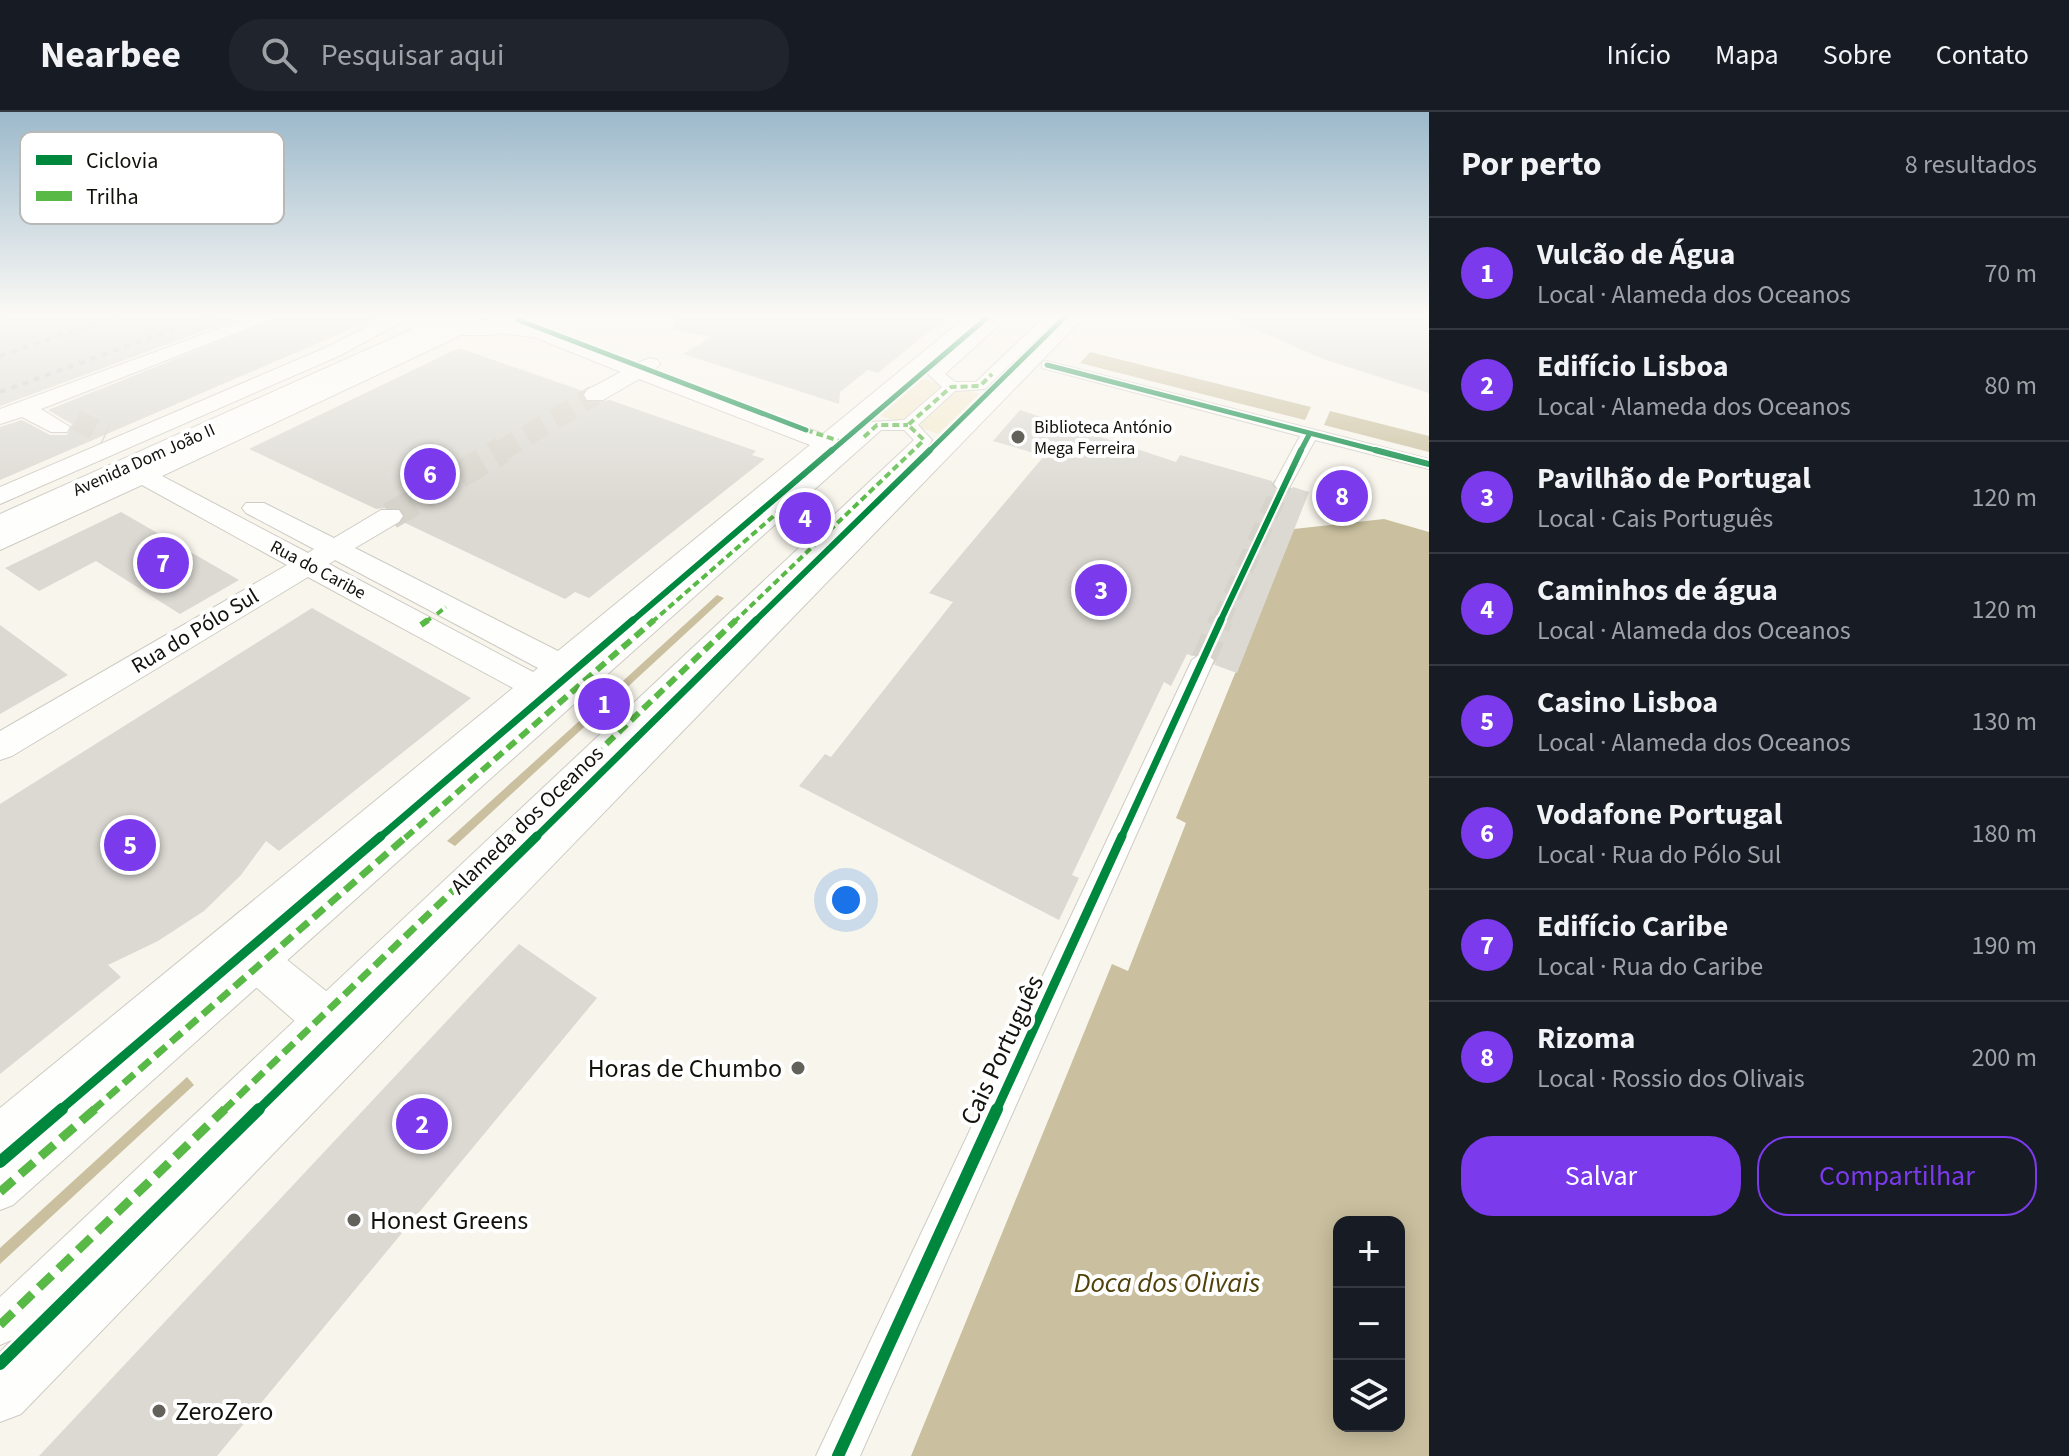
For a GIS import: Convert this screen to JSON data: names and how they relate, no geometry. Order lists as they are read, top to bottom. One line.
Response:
{"streets":{"main road":["Avenida Dom João II"],"street":["Rua do Caribe","Rua do Pólo Sul","Alameda dos Oceanos","Cais Português"]},"crossings":[["Avenida Dom João II","Rua do Caribe"],["Rua do Caribe","Rua do Pólo Sul"]],"water":["Doca dos Olivais"],"places":["Biblioteca António Mega Ferreira","Horas de Chumbo","Honest Greens","ZeroZero"],"legend":["Ciclovia","Trilha"],"page":{"header":"Nearbee","search":"Pesquisar aqui","nav":["Início","Mapa","Sobre","Contato"],"heading":["Por perto","8 resultados"],"list":[{"mark":"1","name":"Vulcão de Água","note":"Local · Alameda dos Oceanos","value":"70 m"},{"mark":"2","name":"Edifício Lisboa","note":"Local · Alameda dos Oceanos","value":"80 m"},{"mark":"3","name":"Pavilhão de Portugal","note":"Local · Cais Português","value":"120 m"},{"mark":"4","name":"Caminhos de água","note":"Local · Alameda dos Oceanos","value":"120 m"},{"mark":"5","name":"Casino Lisboa","note":"Local · Alameda dos Oceanos","value":"130 m"},{"mark":"6","name":"Vodafone Portugal","note":"Local · Rua do Pólo Sul","value":"180 m"},{"mark":"7","name":"Edifício Caribe","note":"Local · Rua do Caribe","value":"190 m"},{"mark":"8","name":"Rizoma","note":"Local · Rossio dos Olivais","value":"200 m"}],"pins":["6","8","4","7","3","1","5","2"],"buttons":["Salvar","Compartilhar"],"map_buttons":["+","−"]}}
